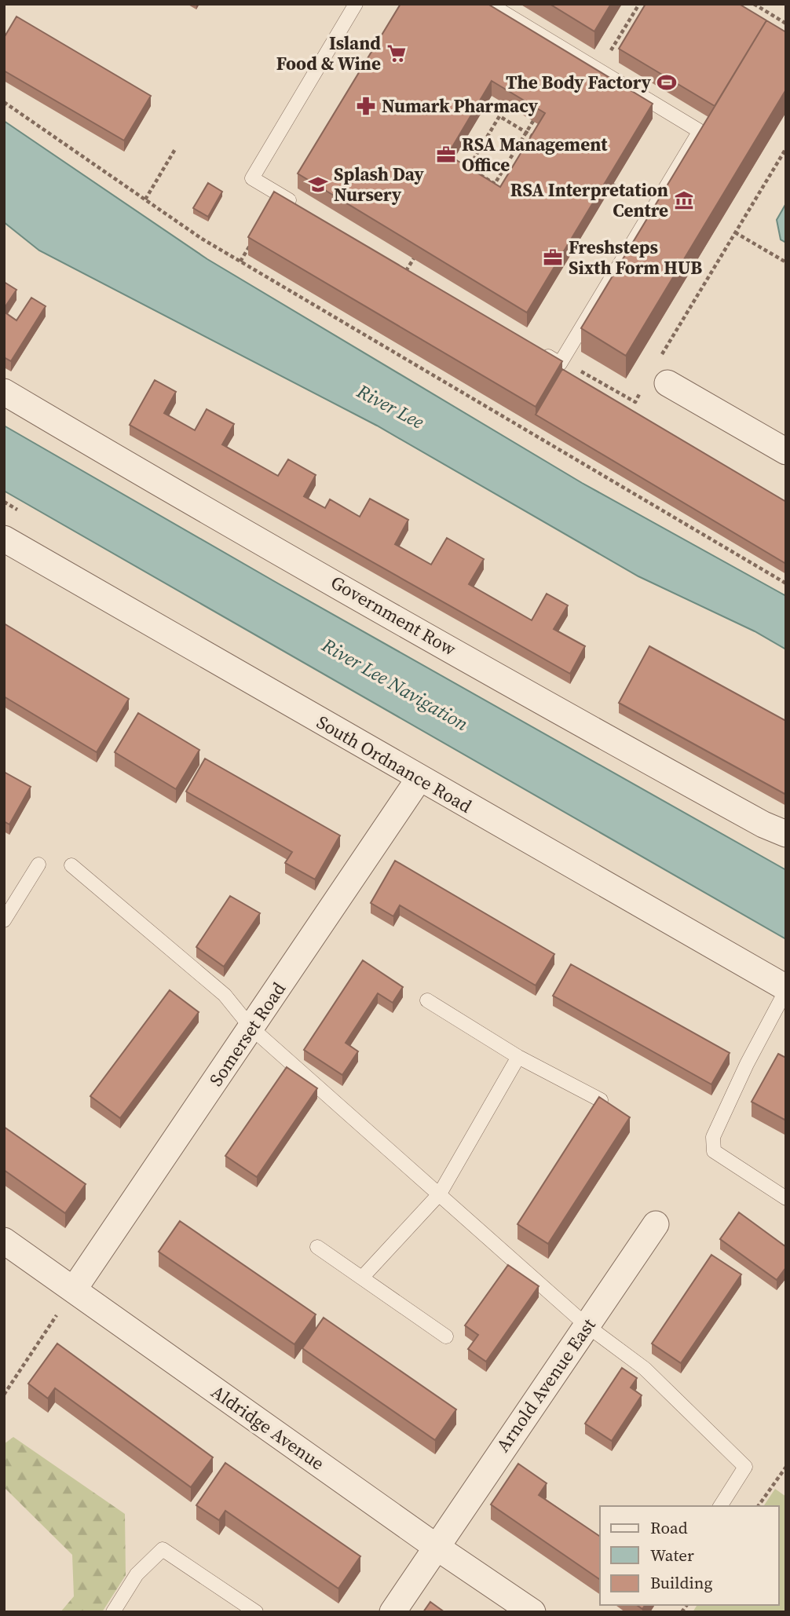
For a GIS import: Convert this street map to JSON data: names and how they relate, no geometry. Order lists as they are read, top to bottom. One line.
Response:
{"streets":{"street":["Government Row","South Ordnance Road","Somerset Road","Arnold Avenue East","Aldridge Avenue"]},"crossings":[["South Ordnance Road","Somerset Road"],["Somerset Road","Aldridge Avenue"],["Arnold Avenue East","Aldridge Avenue"]],"water":["River Lee","River Lee Navigation"],"places":{"supermarket":["Island Food & Wine"],"sports":["The Body Factory"],"pharmacy":["Numark Pharmacy"],"office":["RSA Management Office","Freshsteps Sixth Form HUB"],"school or university":["Splash Day Nursery"],"museum":["RSA Interpretation Centre"]},"legend":["Road","Water","Building"]}
